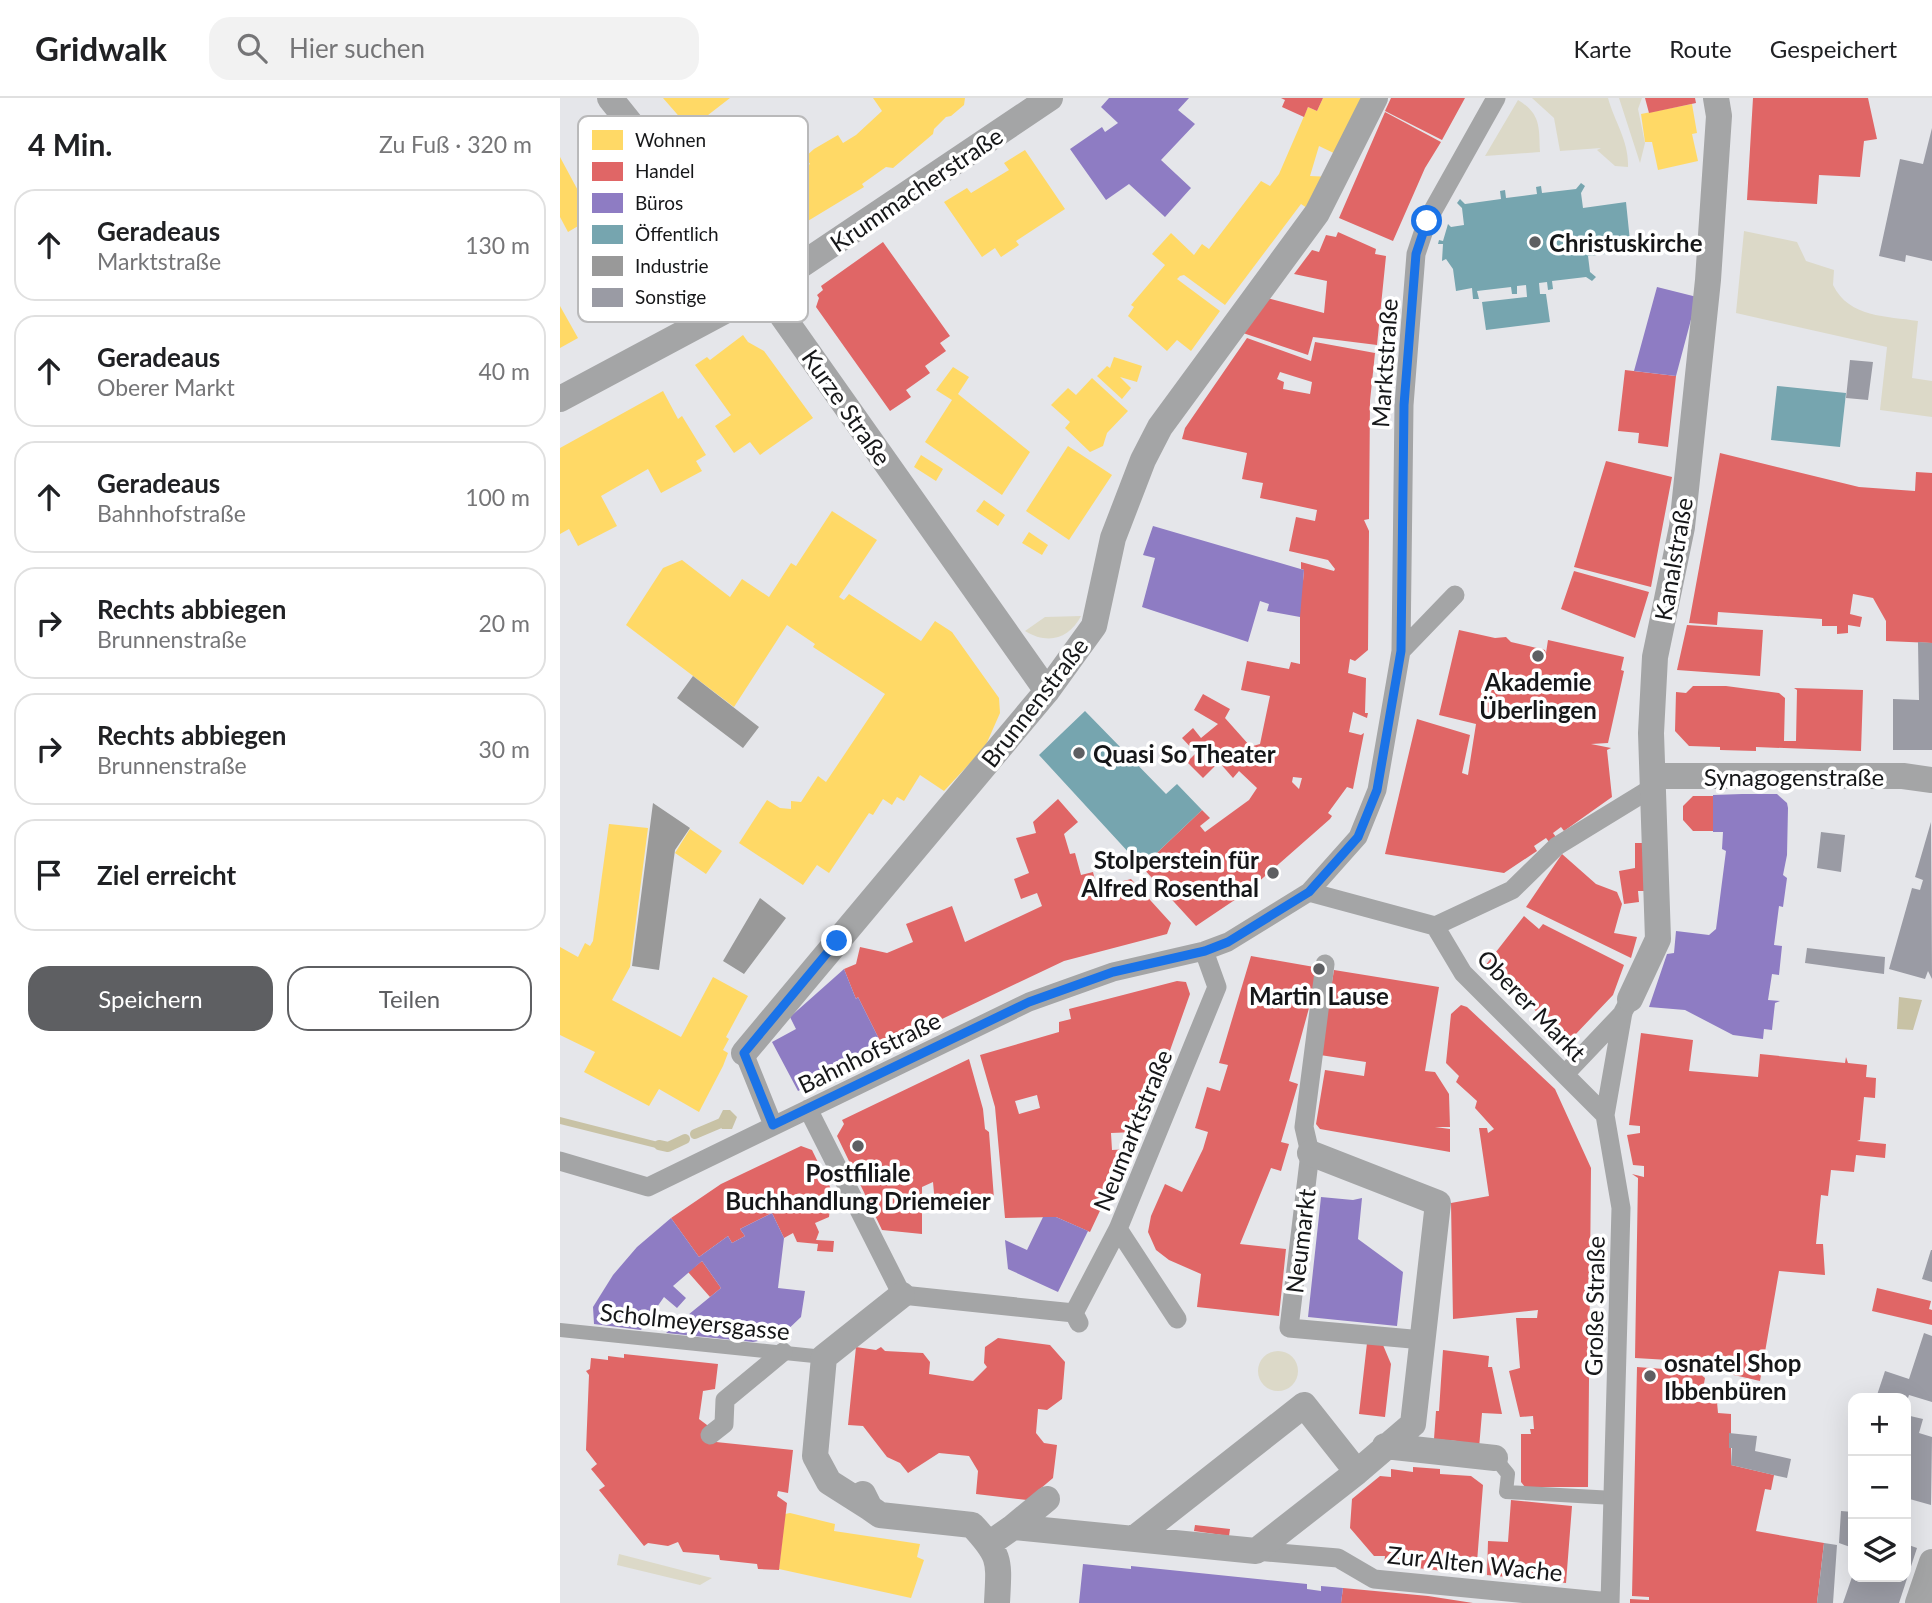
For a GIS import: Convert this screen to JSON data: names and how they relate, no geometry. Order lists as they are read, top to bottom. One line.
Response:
{"streets":{"street":["Krummacherstraße","Marktstraße","Kurze Straße","Kanalstraße","Brunnenstraße","Synagogenstraße","Oberer Markt","Bahnhofstraße","Neumarktstraße","Neumarkt","Große Straße","Zur Alten Wache"],"lane":["Scholmeyersgasse"]},"crossings":[["Kurze Straße","Brunnenstraße"],["Kanalstraße","Synagogenstraße"],["Kanalstraße","Große Straße"],["Brunnenstraße","Bahnhofstraße"],["Oberer Markt","Große Straße"],["Bahnhofstraße","Neumarktstraße"],["Große Straße","Zur Alten Wache"]],"places":["Christuskirche","Akademie Überlingen","Quasi So Theater","Stolperstein für Alfred Rosenthal","Martin Lause","Postfiliale Buchhandlung Driemeier","osnatel Shop Ibbenbüren"],"legend":["Wohnen","Handel","Büros","Öffentlich","Industrie","Sonstige"],"page":{"header":"Gridwalk","search":"Hier suchen","nav":["Karte","Route","Gespeichert"],"heading":["4 Min.","Zu Fuß · 320 m"],"list":[["Geradeaus","Marktstraße","130 m"],["Geradeaus","Oberer Markt","40 m"],["Geradeaus","Bahnhofstraße","100 m"],["Rechts abbiegen","Brunnenstraße","20 m"],["Rechts abbiegen","Brunnenstraße","30 m"],"Ziel erreicht"],"buttons":["Speichern","Teilen"],"map_buttons":["+","−"]}}
